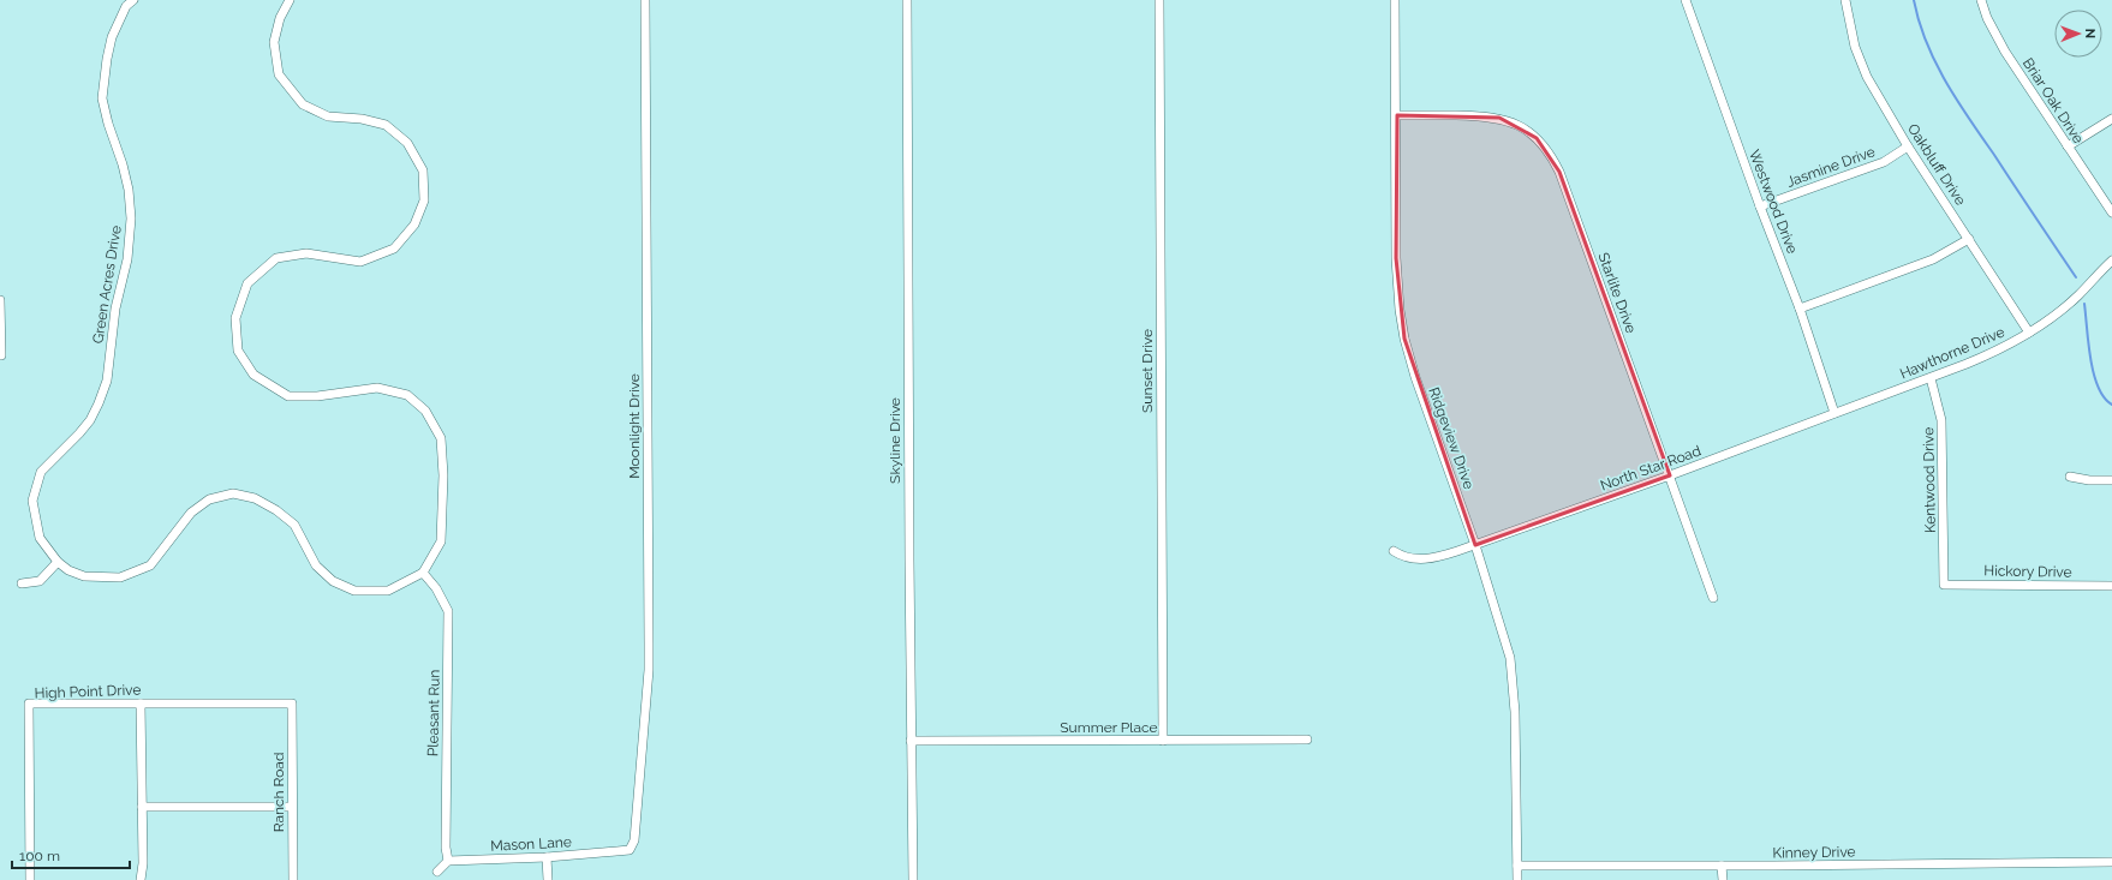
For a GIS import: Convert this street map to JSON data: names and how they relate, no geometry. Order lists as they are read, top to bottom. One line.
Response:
{"streets":{"street":["Briar Oak Drive","Oakbluff Drive","Jasmine Drive","Westwood Drive","Green Acres Drive","Starlite Drive","Hawthorne Drive","Sunset Drive","Moonlight Drive","Ridgeview Drive","Skyline Drive","North Star Road","Kentwood Drive","Hickory Drive","High Point Drive","Pleasant Run","Summer Place","Ranch Road","Mason Lane","Kinney Drive"]},"crossings":[["Oakbluff Drive","Jasmine Drive"],["Oakbluff Drive","Hawthorne Drive"],["Jasmine Drive","Westwood Drive"],["Westwood Drive","Hawthorne Drive"],["Westwood Drive","North Star Road"],["Starlite Drive","Ridgeview Drive"],["Starlite Drive","North Star Road"],["Hawthorne Drive","North Star Road"],["Hawthorne Drive","Kentwood Drive"],["Sunset Drive","Summer Place"],["Moonlight Drive","Mason Lane"],["Ridgeview Drive","North Star Road"],["Ridgeview Drive","Kinney Drive"],["Skyline Drive","Summer Place"],["Kentwood Drive","Hickory Drive"],["High Point Drive","Ranch Road"],["Pleasant Run","Mason Lane"]],"scale_bar":"100 m","north":"right"}
